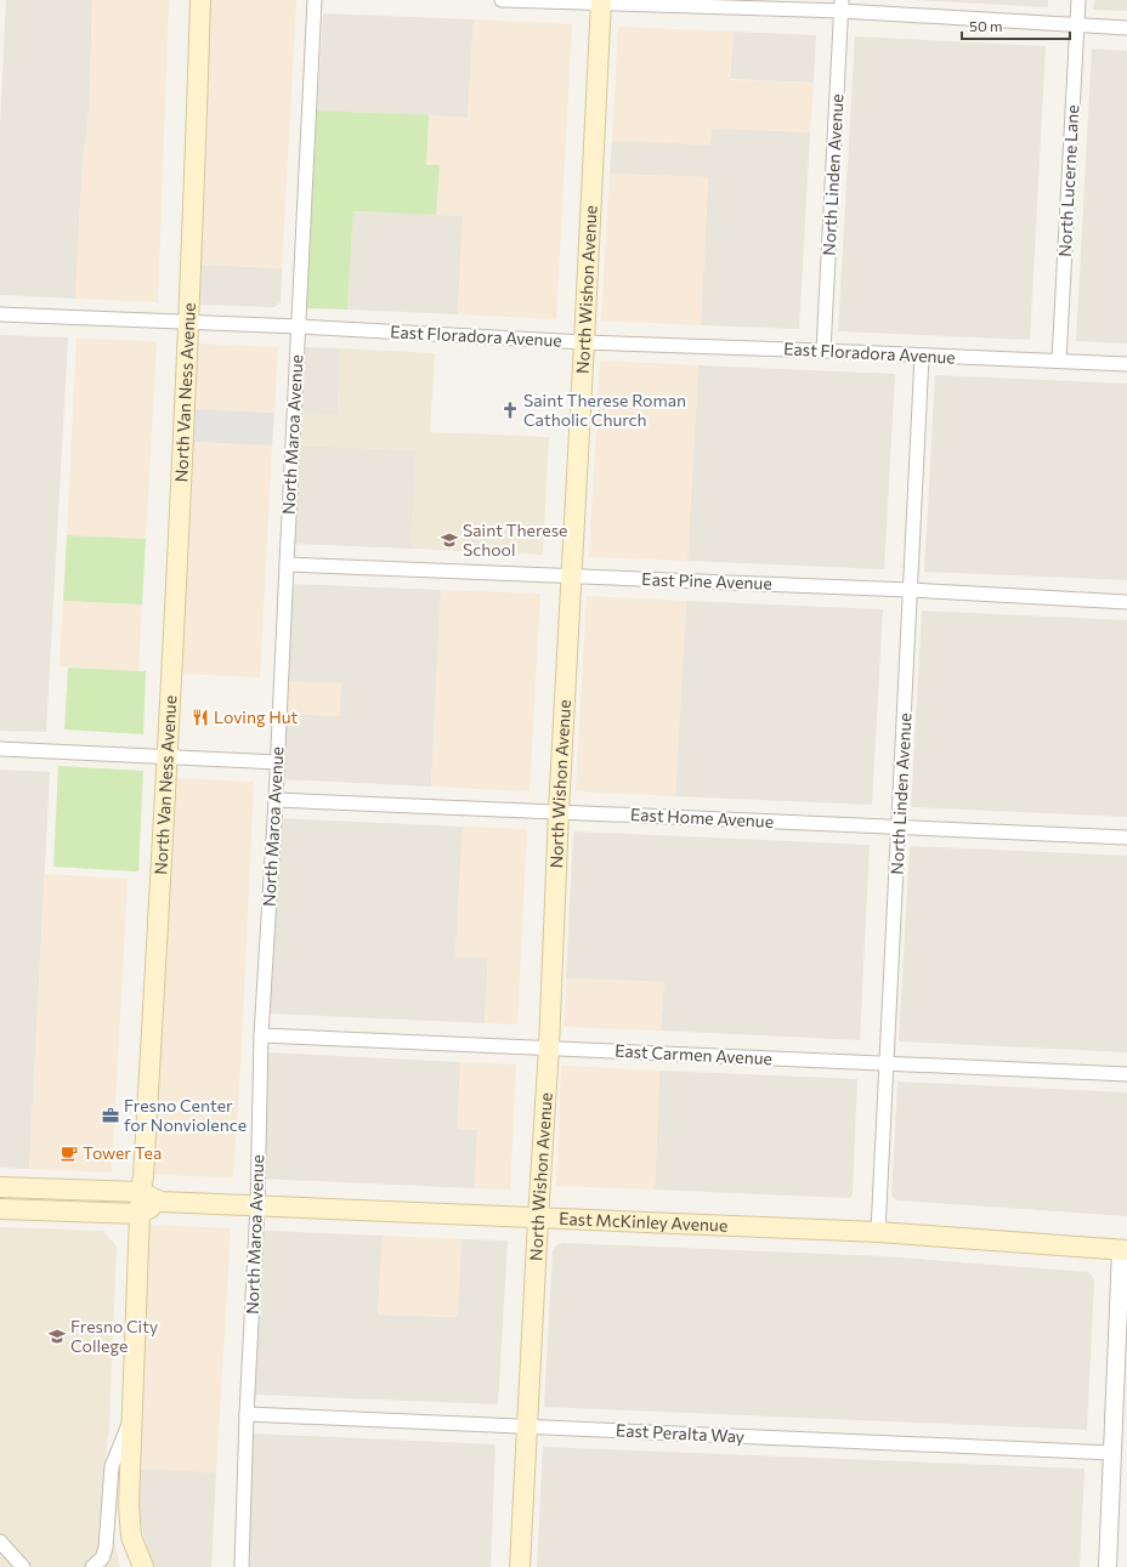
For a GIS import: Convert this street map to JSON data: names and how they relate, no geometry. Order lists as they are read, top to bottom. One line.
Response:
{"streets":{"main road":["North Wishon Avenue","North Van Ness Avenue","East McKinley Avenue"],"street":["North Linden Avenue","North Lucerne Lane","East Floradora Avenue","North Maroa Avenue","East Pine Avenue","East Home Avenue","East Carmen Avenue","East Peralta Way"]},"crossings":[["North Linden Avenue","East Floradora Avenue"],["North Linden Avenue","East Pine Avenue"],["North Linden Avenue","East Home Avenue"],["North Linden Avenue","East Carmen Avenue"],["North Linden Avenue","East McKinley Avenue"],["North Lucerne Lane","East Floradora Avenue"],["North Wishon Avenue","East Floradora Avenue"],["North Wishon Avenue","East Pine Avenue"],["North Wishon Avenue","East Home Avenue"],["North Wishon Avenue","East Carmen Avenue"],["North Wishon Avenue","East McKinley Avenue"],["North Wishon Avenue","East Peralta Way"],["East Floradora Avenue","North Van Ness Avenue"],["East Floradora Avenue","North Maroa Avenue"],["North Van Ness Avenue","East McKinley Avenue"],["North Maroa Avenue","East Pine Avenue"],["North Maroa Avenue","East Home Avenue"],["North Maroa Avenue","East Carmen Avenue"],["North Maroa Avenue","East McKinley Avenue"],["North Maroa Avenue","East Peralta Way"]],"places":{"church":["Saint Therese Roman Catholic Church"],"school or university":["Saint Therese School","Fresno City College"],"restaurant":["Loving Hut"],"office":["Fresno Center for Nonviolence"],"cafe":["Tower Tea"]},"scale_bar":"50 m"}
